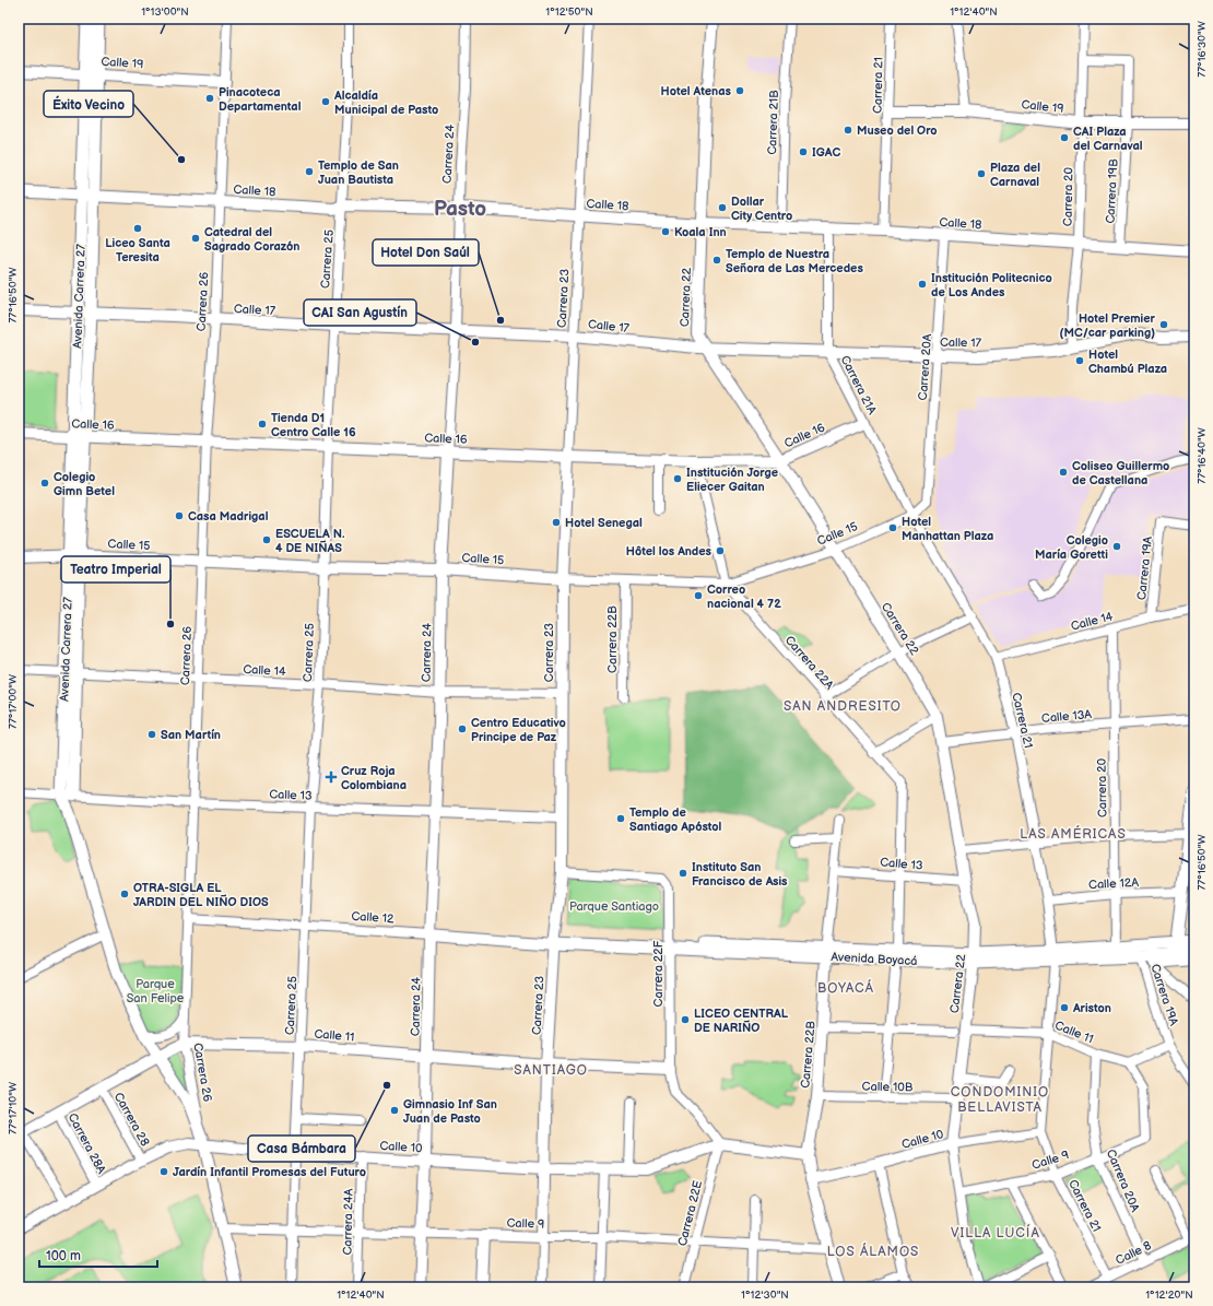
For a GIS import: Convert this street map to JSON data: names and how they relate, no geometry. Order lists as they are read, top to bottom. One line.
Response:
{"streets":{"main road":["Avenida Carrera 27","Avenida Boyacá"],"street":["Calle 19","Carrera 21","Carrera 21B","Carrera 24","Calle 18","Carrera 19B","Carrera 20","Carrera 25","Carrera 22","Carrera 23","Carrera 26","Calle 17","Carrera 20A","Carrera 21A","Calle 16","Calle 15","Carrera 19A","Calle 14","Carrera 22B","Carrera 22A","Calle 13A","Calle 13","Calle 12A","Calle 12","Carrera 22F","Calle 11","Calle 10B","Carrera 28","Calle 10","Carrera 28A","Calle 9","Carrera 22E","Carrera 24A","Calle 8"]},"crossings":[["Calle 19","Carrera 21"],["Calle 19","Carrera 19B"],["Calle 19","Carrera 20"],["Calle 19","Avenida Carrera 27"],["Calle 19","Carrera 26"],["Carrera 21","Calle 18"],["Carrera 21","Carrera 21A"],["Carrera 21","Calle 15"],["Carrera 21","Calle 14"],["Carrera 21","Calle 13A"],["Carrera 21","Calle 12A"],["Carrera 21","Avenida Boyacá"],["Carrera 21","Calle 11"],["Carrera 21","Calle 10"],["Carrera 21","Calle 9"],["Carrera 21","Calle 8"],["Carrera 21B","Calle 18"],["Carrera 24","Calle 18"],["Carrera 24","Calle 17"],["Carrera 24","Calle 16"],["Carrera 24","Calle 15"],["Carrera 24","Calle 14"],["Carrera 24","Calle 13"],["Carrera 24","Calle 12"],["Carrera 24","Calle 11"],["Carrera 24","Calle 10"],["Carrera 24","Calle 9"],["Calle 18","Carrera 19B"],["Calle 18","Carrera 20"],["Calle 18","Carrera 25"],["Calle 18","Avenida Carrera 27"],["Calle 18","Carrera 22"],["Calle 18","Carrera 23"],["Calle 18","Carrera 26"],["Calle 18","Carrera 20A"],["Calle 18","Carrera 21A"],["Carrera 19B","Carrera 20"],["Carrera 20","Calle 17"],["Carrera 20","Calle 14"],["Carrera 20","Calle 13A"],["Carrera 20","Calle 12A"],["Carrera 20","Avenida Boyacá"],["Carrera 25","Calle 17"],["Carrera 25","Calle 16"],["Carrera 25","Calle 15"],["Carrera 25","Calle 14"],["Carrera 25","Calle 13"],["Carrera 25","Calle 12"],["Carrera 25","Calle 11"],["Carrera 25","Calle 10"],["Carrera 25","Calle 9"],["Avenida Carrera 27","Carrera 26"],["Avenida Carrera 27","Calle 17"],["Avenida Carrera 27","Calle 16"],["Avenida Carrera 27","Calle 15"],["Avenida Carrera 27","Calle 14"],["Avenida Carrera 27","Calle 13"],["Avenida Carrera 27","Calle 11"],["Avenida Carrera 27","Calle 10"],["Carrera 22","Calle 17"],["Carrera 22","Calle 16"],["Carrera 22","Calle 15"],["Carrera 22","Calle 13A"],["Carrera 22","Calle 13"],["Carrera 22","Avenida Boyacá"],["Carrera 22","Calle 11"],["Carrera 22","Calle 10B"],["Carrera 22","Calle 10"],["Carrera 22","Calle 9"],["Carrera 23","Calle 17"],["Carrera 23","Calle 16"],["Carrera 23","Calle 15"],["Carrera 23","Calle 14"],["Carrera 23","Calle 13"],["Carrera 23","Calle 12"],["Carrera 23","Avenida Boyacá"],["Carrera 23","Carrera 22F"],["Carrera 23","Calle 11"],["Carrera 23","Calle 10"],["Carrera 23","Calle 9"],["Carrera 26","Calle 17"],["Carrera 26","Calle 16"],["Carrera 26","Calle 15"],["Carrera 26","Calle 14"],["Carrera 26","Calle 13"],["Carrera 26","Calle 12"],["Carrera 26","Calle 11"],["Carrera 26","Calle 10"],["Carrera 26","Calle 9"],["Calle 17","Carrera 20A"],["Calle 17","Carrera 21A"],["Carrera 20A","Calle 15"],["Carrera 20A","Calle 11"],["Carrera 20A","Calle 9"],["Carrera 20A","Calle 8"],["Carrera 21A","Calle 16"],["Carrera 21A","Calle 15"],["Calle 16","Carrera 22A"],["Calle 15","Carrera 22B"],["Calle 15","Carrera 22A"],["Carrera 19A","Calle 14"],["Carrera 19A","Avenida Boyacá"],["Carrera 22B","Calle 13"],["Carrera 22B","Avenida Boyacá"],["Carrera 22B","Calle 11"],["Carrera 22B","Calle 10B"],["Carrera 22B","Calle 10"],["Carrera 22B","Calle 9"],["Carrera 22A","Calle 13"],["Carrera 22A","Avenida Boyacá"],["Carrera 22A","Calle 11"],["Carrera 22A","Calle 10B"],["Calle 12","Avenida Boyacá"],["Avenida Boyacá","Carrera 22F"],["Carrera 22F","Calle 11"],["Calle 11","Carrera 28"],["Calle 11","Carrera 28A"],["Calle 11","Calle 9"],["Carrera 28","Calle 10"],["Calle 10","Carrera 28A"],["Calle 10","Carrera 22E"],["Calle 10","Carrera 24A"],["Calle 9","Carrera 22E"],["Calle 9","Carrera 24A"]],"districts":["Pasto","SAN ANDRESITO","LAS AMÉRICAS","BOYACÁ","SANTIAGO","CONDOMINIO BELLAVISTA","VILLA LUCÍA","LOS ÁLAMOS"],"parks":["Parque Santiago","Parque San Felipe"],"places":{"other":["Hotel Atenas","Pinacoteca Departamental","Alcaldía Municipal de Pasto","Museo del Oro","CAI Plaza del Carnaval","IGAC","Éxito Vecino","Templo de San Juan Bautista","Plaza del Carnaval","Dollar City Centro","Liceo Santa Teresita","Koala Inn","Catedral del Sagrado Corazón","Templo de Nuestra Señora de Las Mercedes","Institución Politecnico de Los Andes","Hotel Don Saúl","Hotel Premier (MC/car parking)","CAI San Agustín","Hotel Chambú Plaza","Tienda D1 Centro Calle 16","Coliseo Guillermo de Castellana","Institución Jorge Eliecer Gaitan","Colegio Gimn Betel","Casa Madrigal","Hotel Senegal","Hotel Manhattan Plaza","ESCUELA N. 4 DE NIÑAS","Colegio María Goretti","Hôtel los Andes","Correo nacional 4 72","Teatro Imperial","Centro Educativo Principe de Paz","San Martín","Templo de Santiago Apóstol","Instituto San Francisco de Asis","OTRA-SIGLA EL JARDIN DEL NIÑO DIOS","Ariston","LICEO CENTRAL DE NARIÑO","Casa Bámbara","Gimnasio Inf San Juan de Pasto","Jardín Infantil Promesas del Futuro"],"health":["Cruz Roja Colombiana"]},"scale_bar":"100 m","coordinates":["1°13'00\"N","1°12'50\"N","1°12'40\"N","77°16'30\"W","77°16'50\"W","77°16'40\"W","77°17'00\"W","77°17'10\"W","1°12'30\"N","1°12'20\"N"]}
